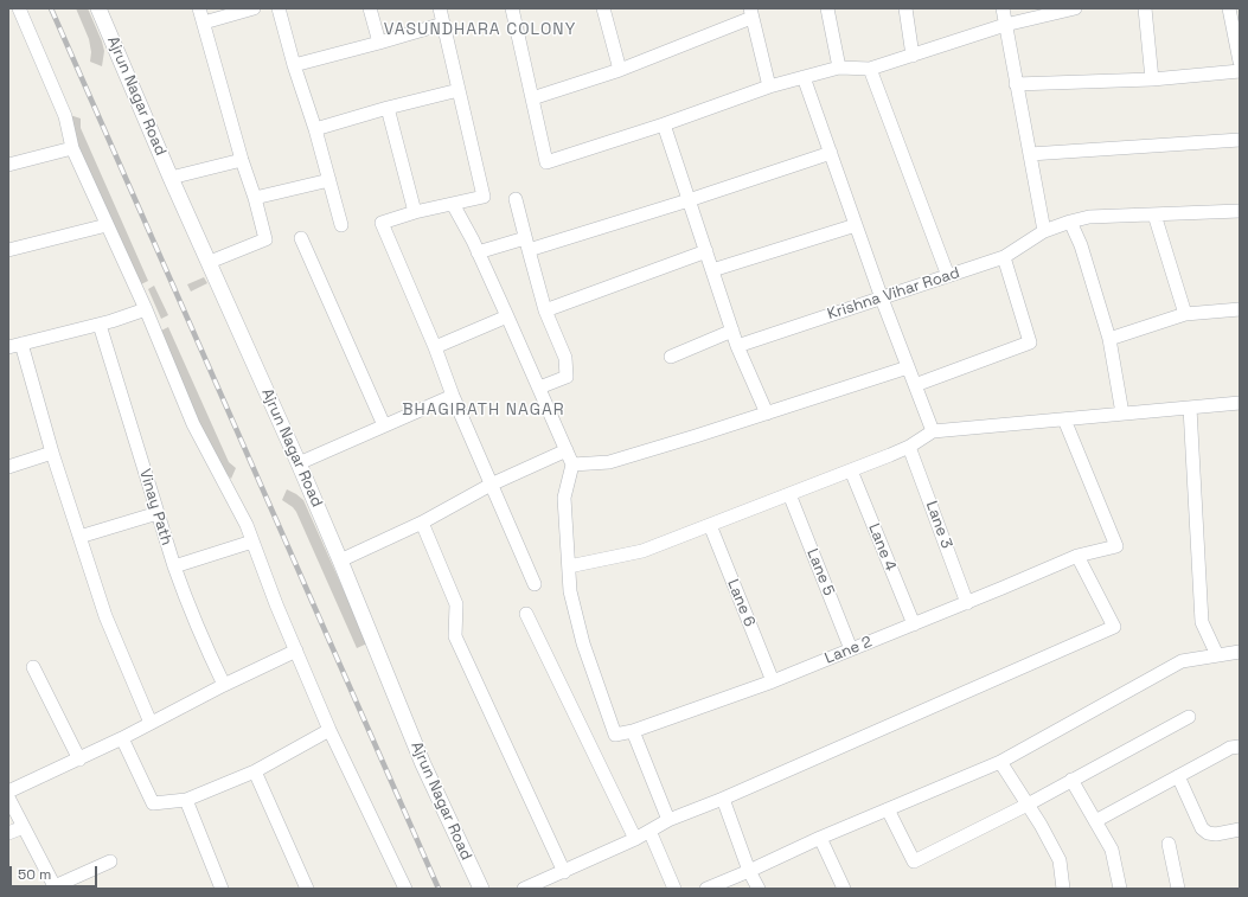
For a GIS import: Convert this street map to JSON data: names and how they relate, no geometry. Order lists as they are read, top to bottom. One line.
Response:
{"streets":{"street":["Ajrun Nagar Road","Krishna Vihar Road","Vinay Path","Lane 3","Lane 4","Lane 5","Lane 6","Lane 2"]},"crossings":[["Lane 3","Lane 2"],["Lane 4","Lane 2"],["Lane 5","Lane 2"],["Lane 6","Lane 2"]],"districts":["VASUNDHARA COLONY","BHAGIRATH NAGAR"],"scale_bar":"50 m"}
